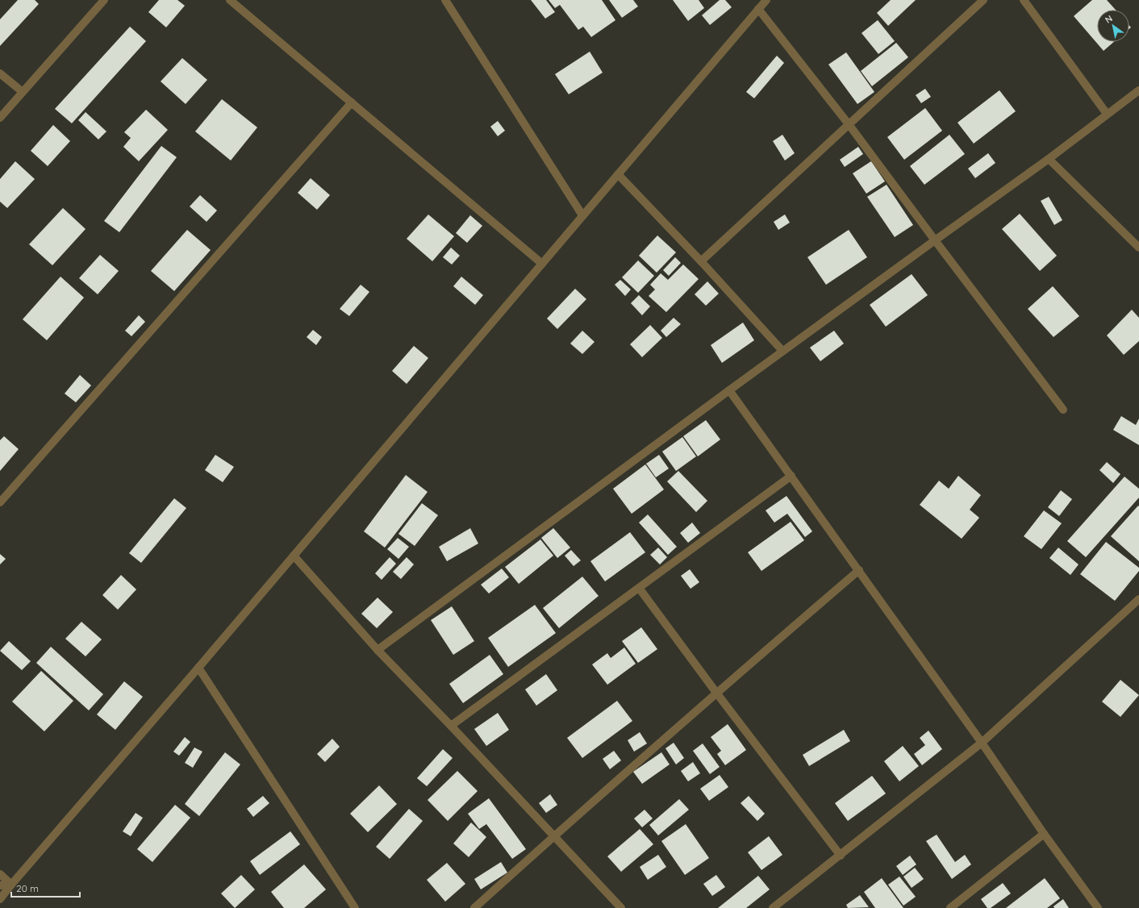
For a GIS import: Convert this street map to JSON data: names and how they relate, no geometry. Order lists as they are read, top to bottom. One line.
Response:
{"scale_bar":"20 m","north":"top left"}
